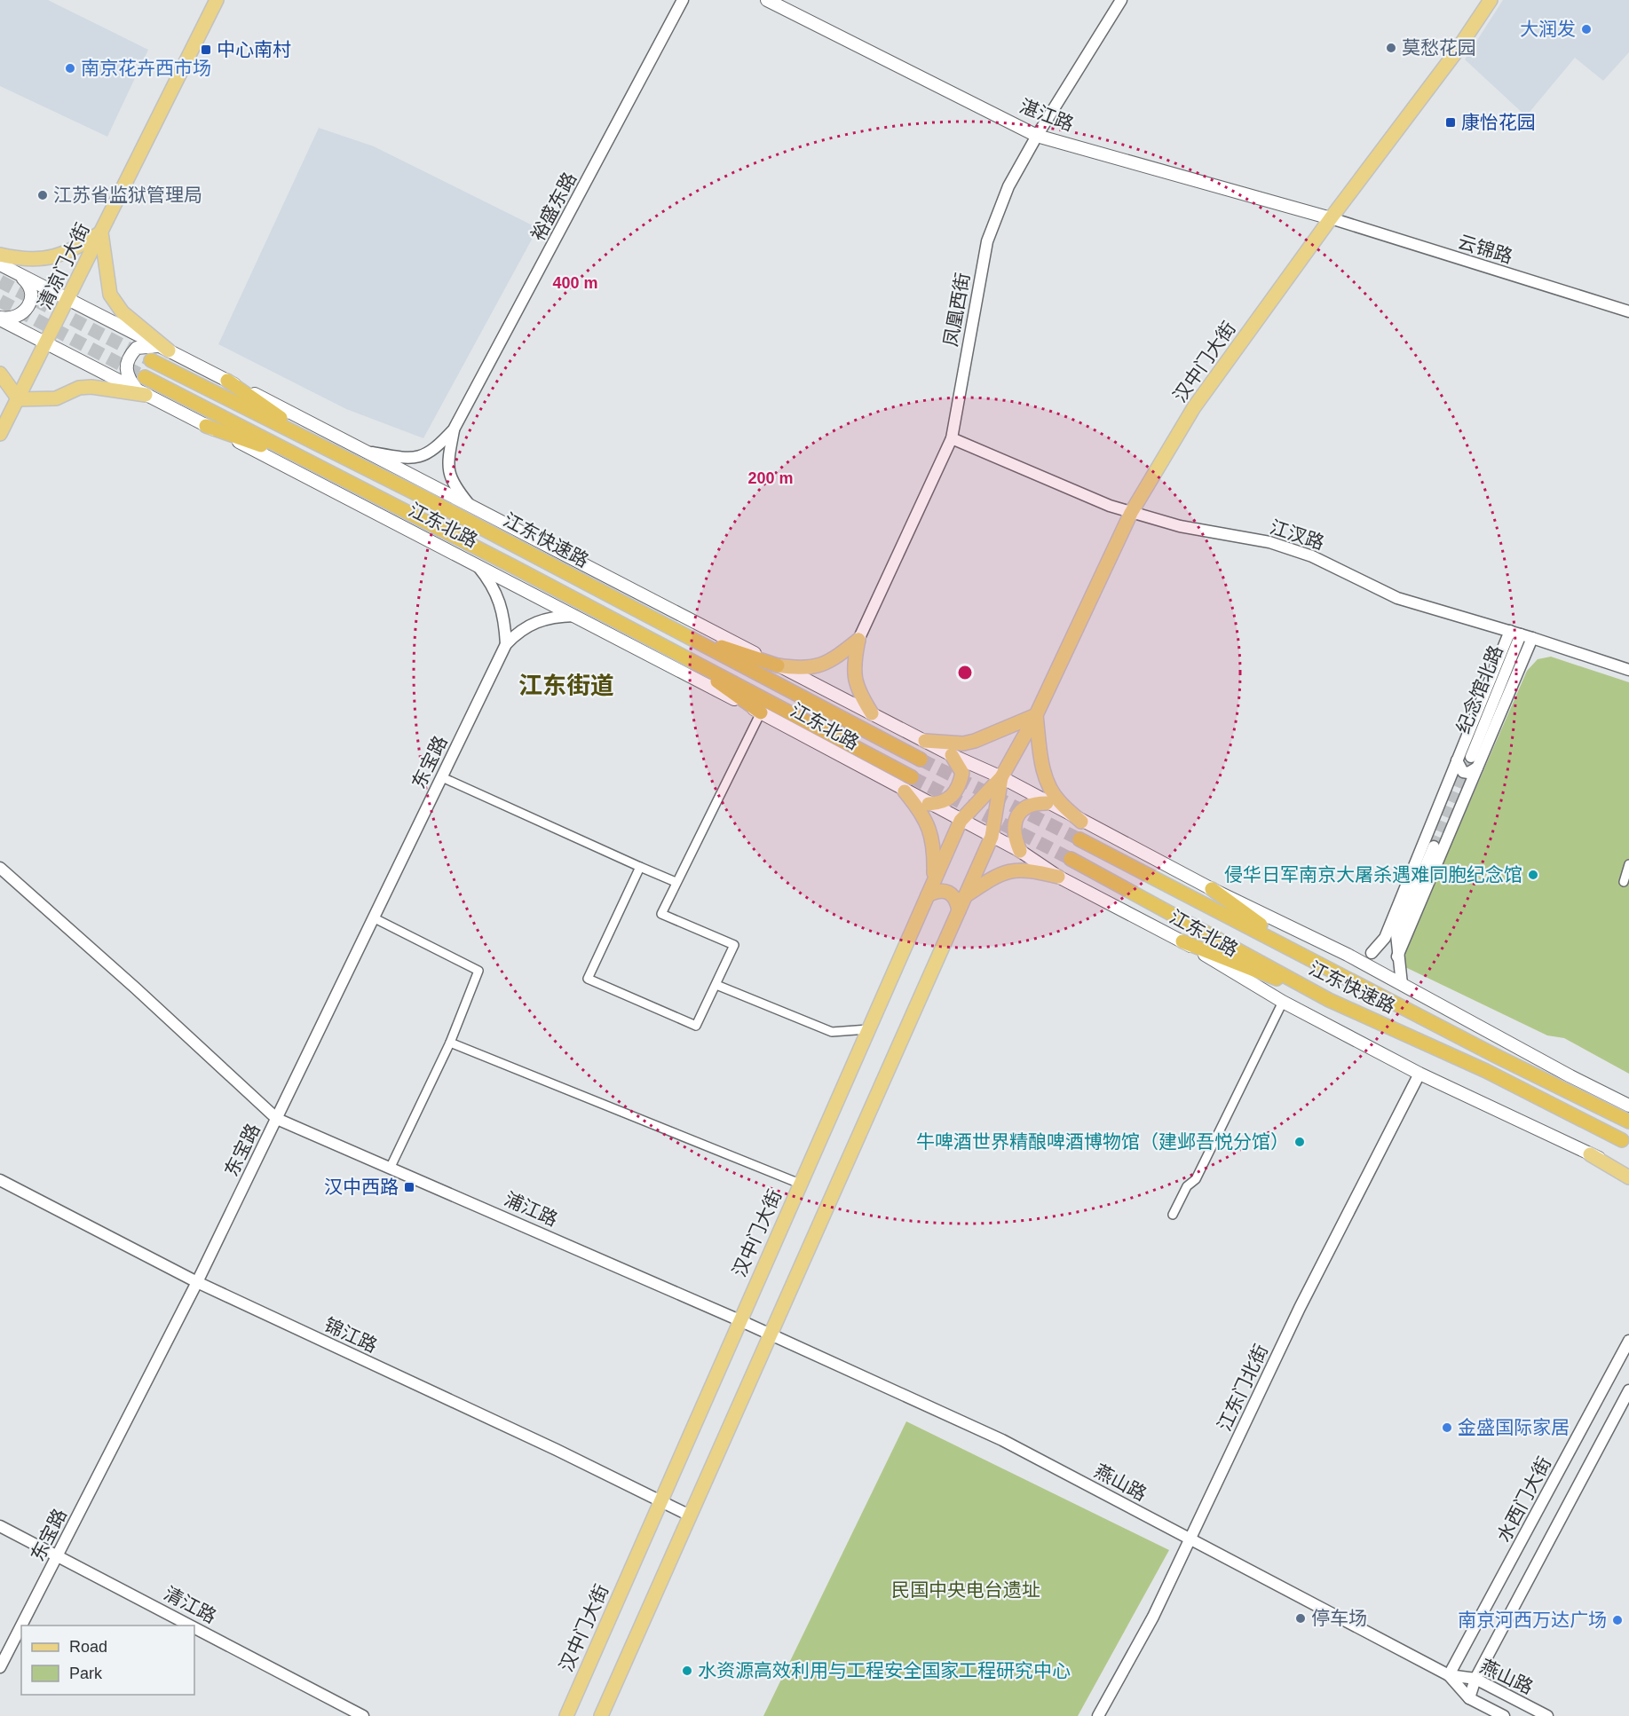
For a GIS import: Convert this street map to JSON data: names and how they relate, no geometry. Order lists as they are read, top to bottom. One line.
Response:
{"streets":{"highway":["江东快速路"],"main road":["湛江路","清凉门大街","汉中门大街","江东北路"],"street":["裕盛东路","云锦路","凤凰西街","江汊路","纪念馆北路","东宝路","浦江路","锦江路","江东门北街","燕山路","水西门大街","清江路"]},"crossings":[["湛江路","云锦路"],["湛江路","凤凰西街"],["湛江路","汉中门大街"],["裕盛东路","江东北路"],["云锦路","汉中门大街"],["清凉门大街","江东北路"],["凤凰西街","江汊路"],["汉中门大街","江东北路"],["汉中门大街","江汊路"],["汉中门大街","浦江路"],["汉中门大街","锦江路"],["汉中门大街","燕山路"],["江东北路","江东门北街"],["江汊路","纪念馆北路"],["东宝路","浦江路"],["东宝路","锦江路"],["东宝路","清江路"],["浦江路","燕山路"],["江东门北街","燕山路"],["燕山路","水西门大街"]],"districts":["江东街道"],"parks":["民国中央电台遗址"],"places":{"other":["大润发","莫愁花园","南京花卉西市场","江苏省监狱管理局","侵华日军南京大屠杀遇难同胞纪念馆","牛啤酒世界精酿啤酒博物馆（建邺吾悦分馆）","金盛国际家居","停车场","南京河西万达广场","水资源高效利用与工程安全国家工程研究中心"],"transit":["中心南村","康怡花园","汉中西路"]},"legend":["Road","Park"],"rings":["400 m","200 m"]}
